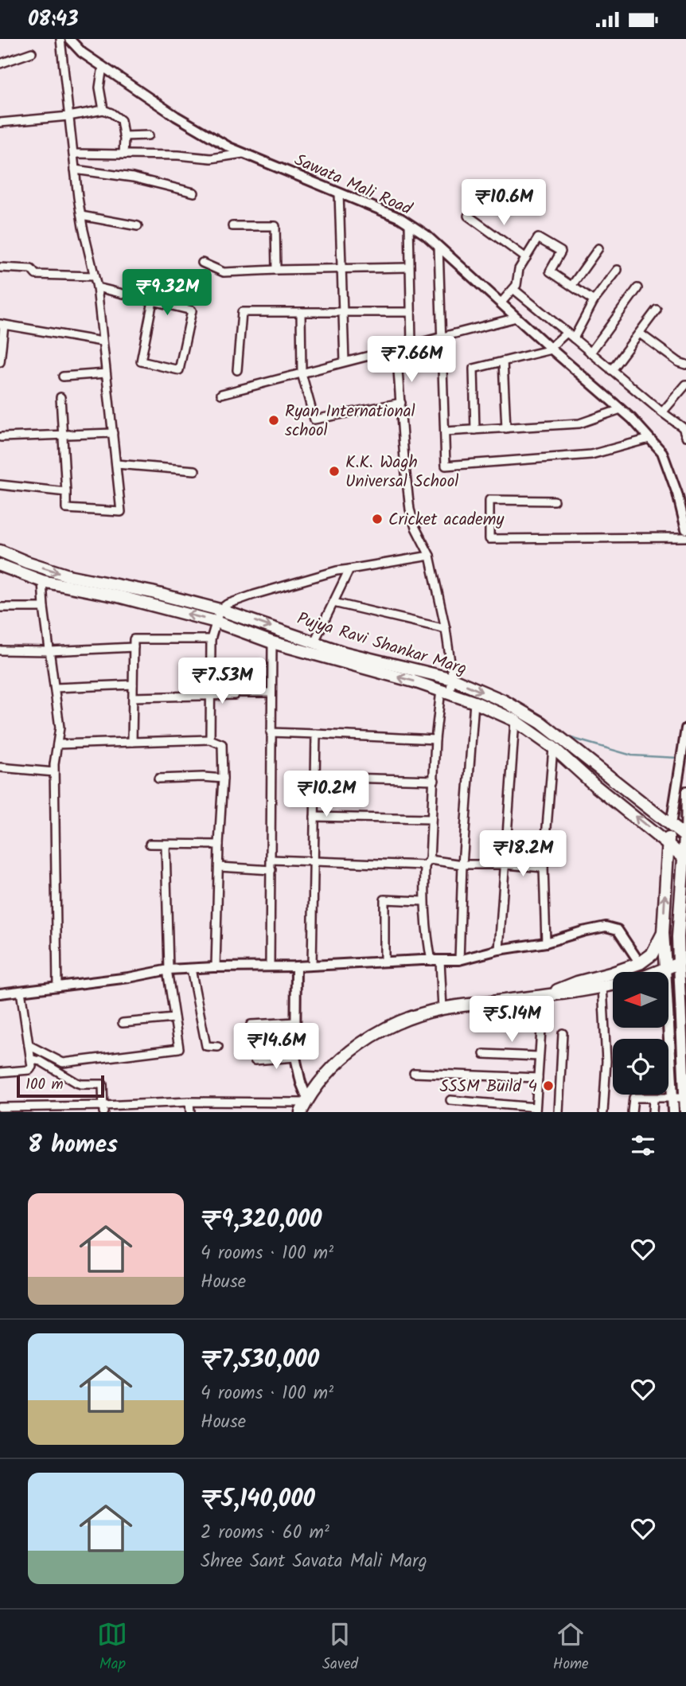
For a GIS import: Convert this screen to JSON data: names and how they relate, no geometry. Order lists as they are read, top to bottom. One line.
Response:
{"streets":{"main road":["Pujya Ravi Shankar Marg"],"street":["Sawata Mali Road"]},"places":["Ryan International school","K.K. Wagh Universal School","Cricket academy","SSSM Build 4"],"scale_bar":"100 m","north":"left","page":{"status":"08:43","price":["₹10.6M","₹9.32M","₹7.66M","₹7.53M","₹10.2M","₹18.2M","₹5.14M","₹14.6M"],"scale":"100 m","heading":"8 homes","list":[{"name":"₹9,320,000","note":"4 rooms · 100 m² · House"},{"name":"₹7,530,000","note":"4 rooms · 100 m² · House"},{"name":"₹5,140,000","note":"2 rooms · 60 m² · Shree Sant Savata Mali Marg"}],"tabs":["Map","Saved","Home"]}}
